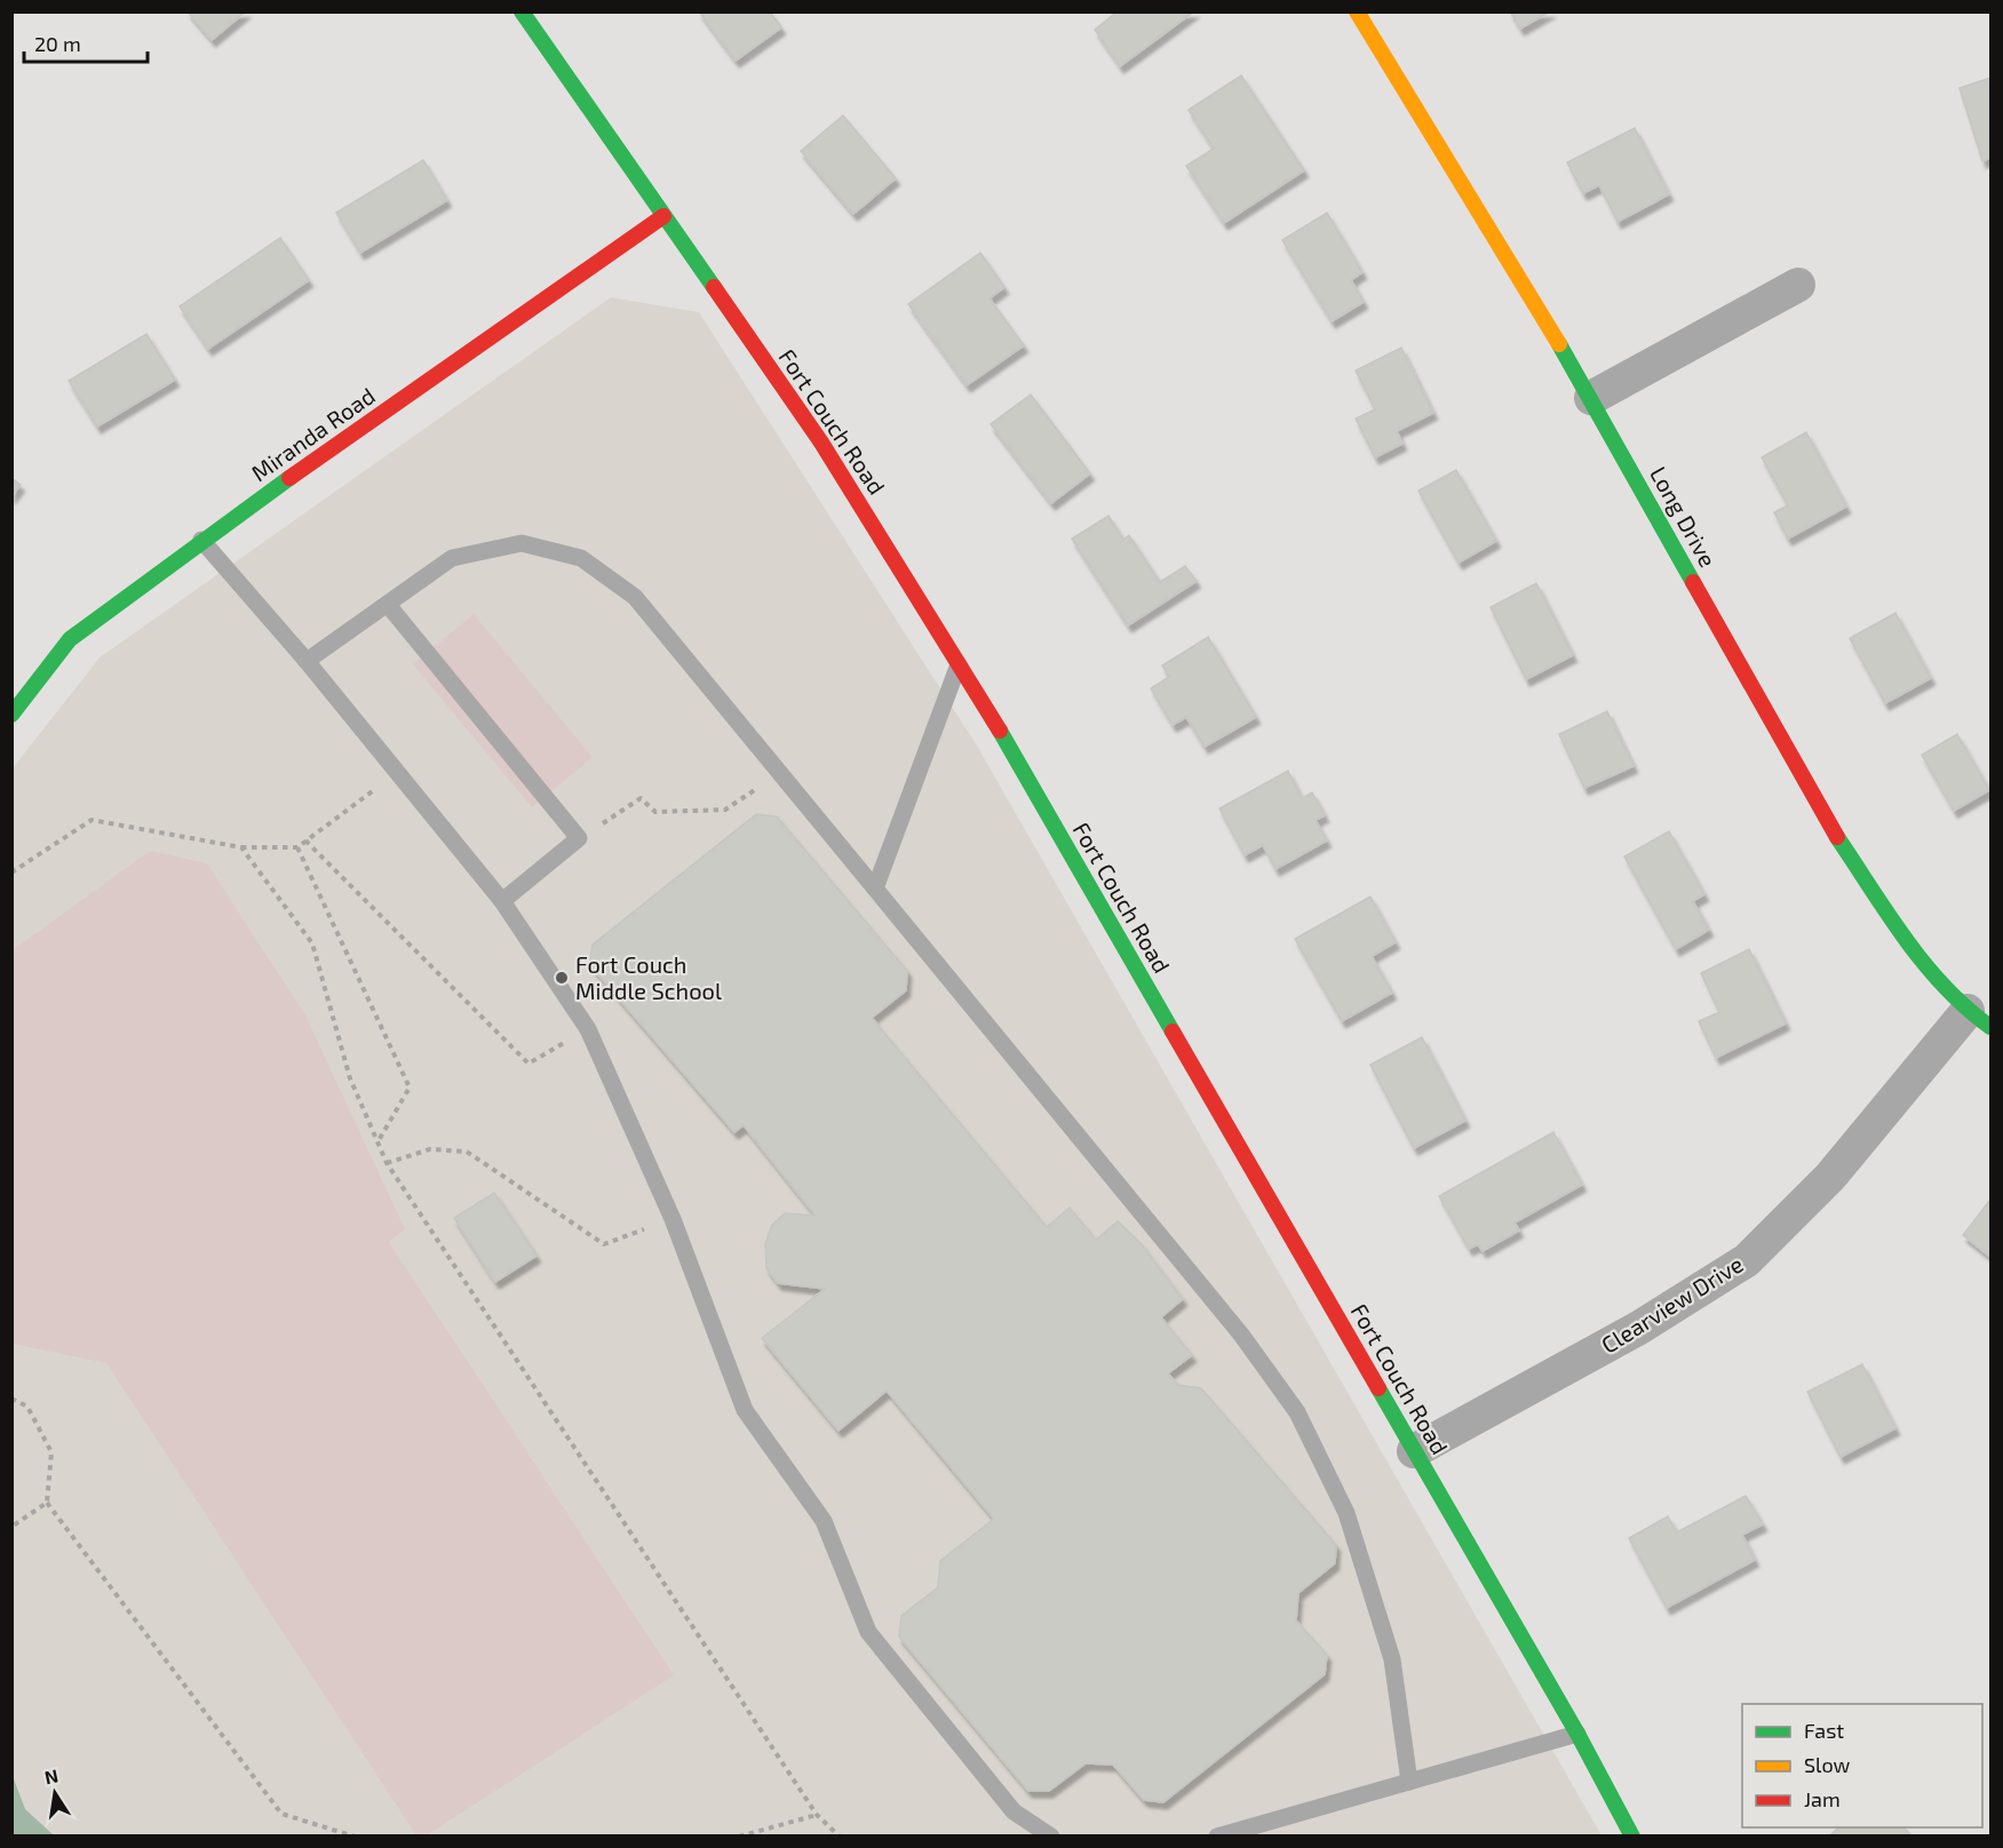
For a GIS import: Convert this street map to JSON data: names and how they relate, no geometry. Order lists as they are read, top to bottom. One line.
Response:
{"streets":{"street":["Fort Couch Road","Miranda Road","Long Drive","Clearview Drive"]},"crossings":[["Fort Couch Road","Miranda Road"],["Fort Couch Road","Clearview Drive"],["Long Drive","Clearview Drive"]],"places":["Fort Couch Middle School"],"legend":["Fast","Slow","Jam"],"scale_bar":"20 m","north":"top"}
